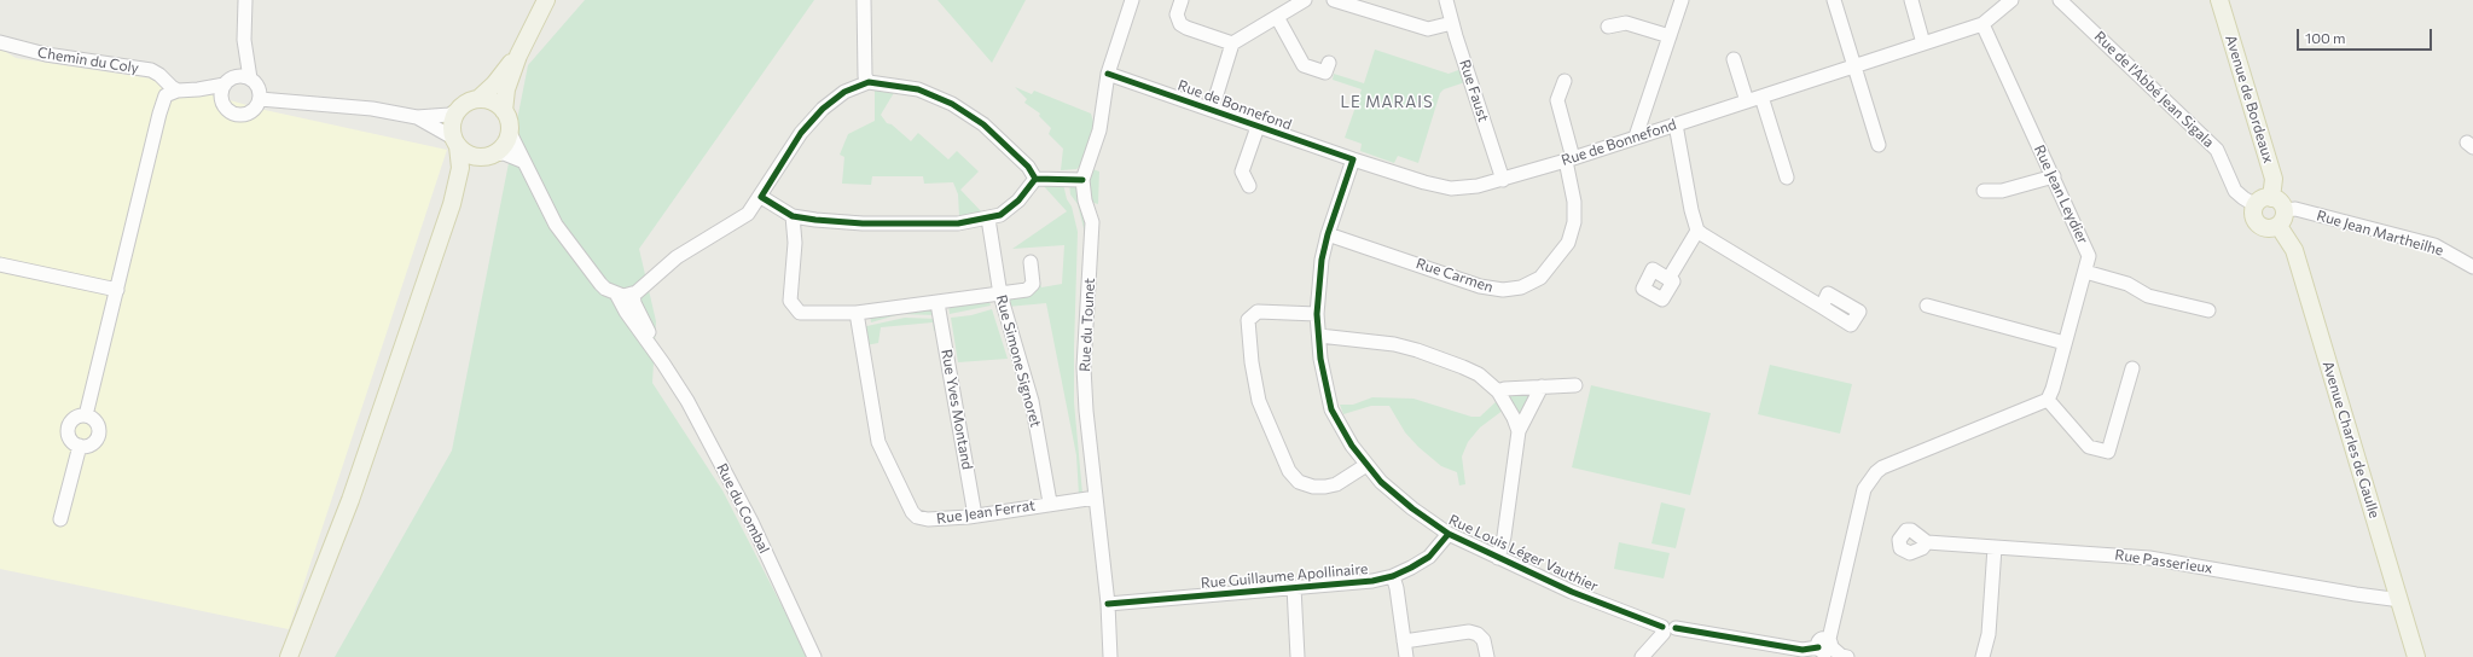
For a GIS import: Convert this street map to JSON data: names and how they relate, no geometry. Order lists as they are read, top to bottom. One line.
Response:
{"streets":{"main road":["Avenue de Bordeaux","Avenue Charles de Gaulle"],"street":["Chemin du Coly","Rue de l'Abbé Jean Sigala","Rue Faust","Rue de Bonnefond","Rue Jean Leydier","Rue Jean Martheilhe","Rue Carmen","Rue du Tounet","Rue Simone Signoret","Rue Yves Montand","Rue du Combal","Rue Jean Ferrat","Rue Louis Léger Vauthier","Rue Passerieux","Rue Guillaume Apollinaire"]},"crossings":[["Rue de l'Abbé Jean Sigala","Avenue de Bordeaux"],["Rue de l'Abbé Jean Sigala","Rue Jean Martheilhe"],["Rue de l'Abbé Jean Sigala","Avenue Charles de Gaulle"],["Rue Faust","Rue de Bonnefond"],["Avenue de Bordeaux","Rue Jean Martheilhe"],["Avenue de Bordeaux","Avenue Charles de Gaulle"],["Rue de Bonnefond","Rue Jean Leydier"],["Rue de Bonnefond","Rue Carmen"],["Rue de Bonnefond","Rue du Tounet"],["Rue de Bonnefond","Rue Louis Léger Vauthier"],["Rue Jean Martheilhe","Avenue Charles de Gaulle"],["Rue Carmen","Rue Louis Léger Vauthier"],["Rue du Tounet","Rue Jean Ferrat"],["Rue du Tounet","Rue Guillaume Apollinaire"],["Rue Simone Signoret","Rue Jean Ferrat"],["Rue Yves Montand","Rue Jean Ferrat"],["Avenue Charles de Gaulle","Rue Passerieux"],["Rue Louis Léger Vauthier","Rue Guillaume Apollinaire"]],"districts":["LE MARAIS"],"scale_bar":"100 m"}
